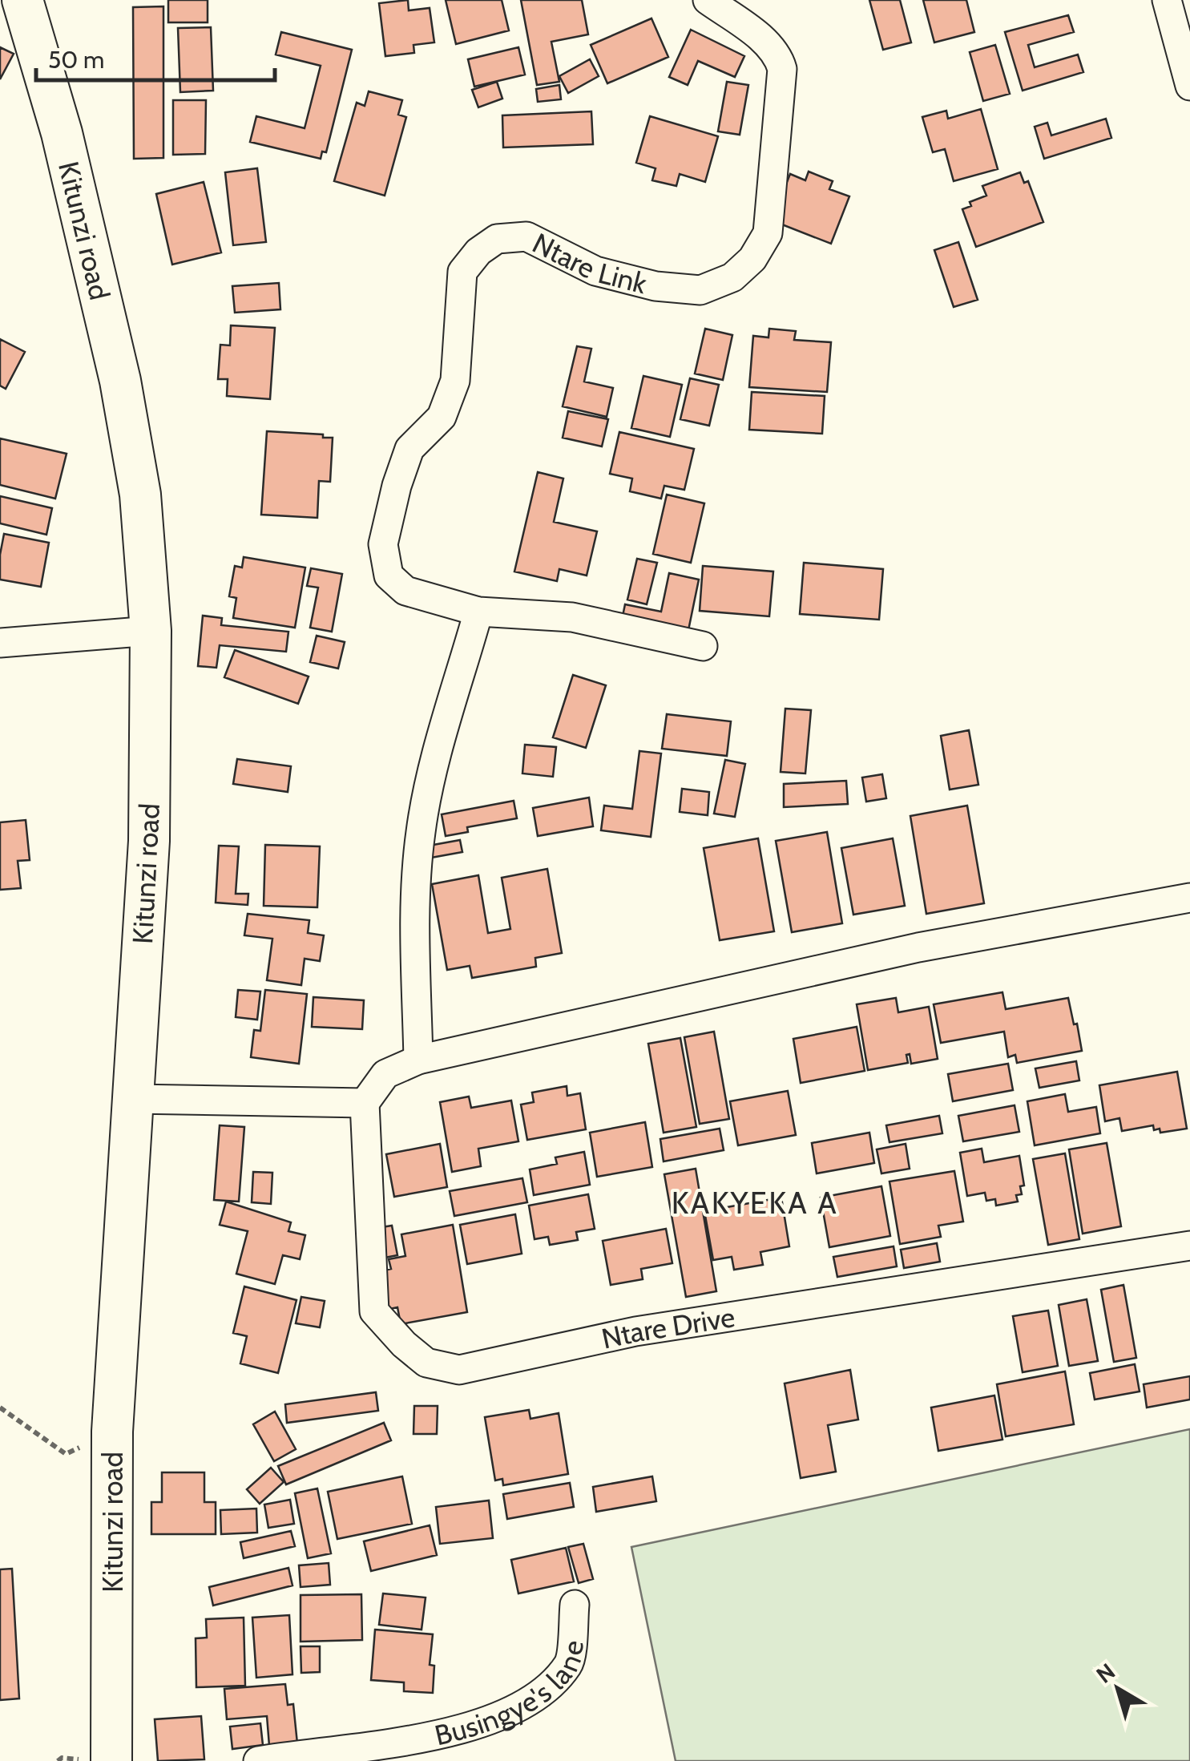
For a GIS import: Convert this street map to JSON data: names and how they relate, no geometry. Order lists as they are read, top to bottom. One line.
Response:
{"streets":{"street":["Kitunzi road","Ntare Link","Ntare Drive","Busingye's lane"]},"districts":["KAKYEKA A"],"scale_bar":"50 m","north":"top left"}
